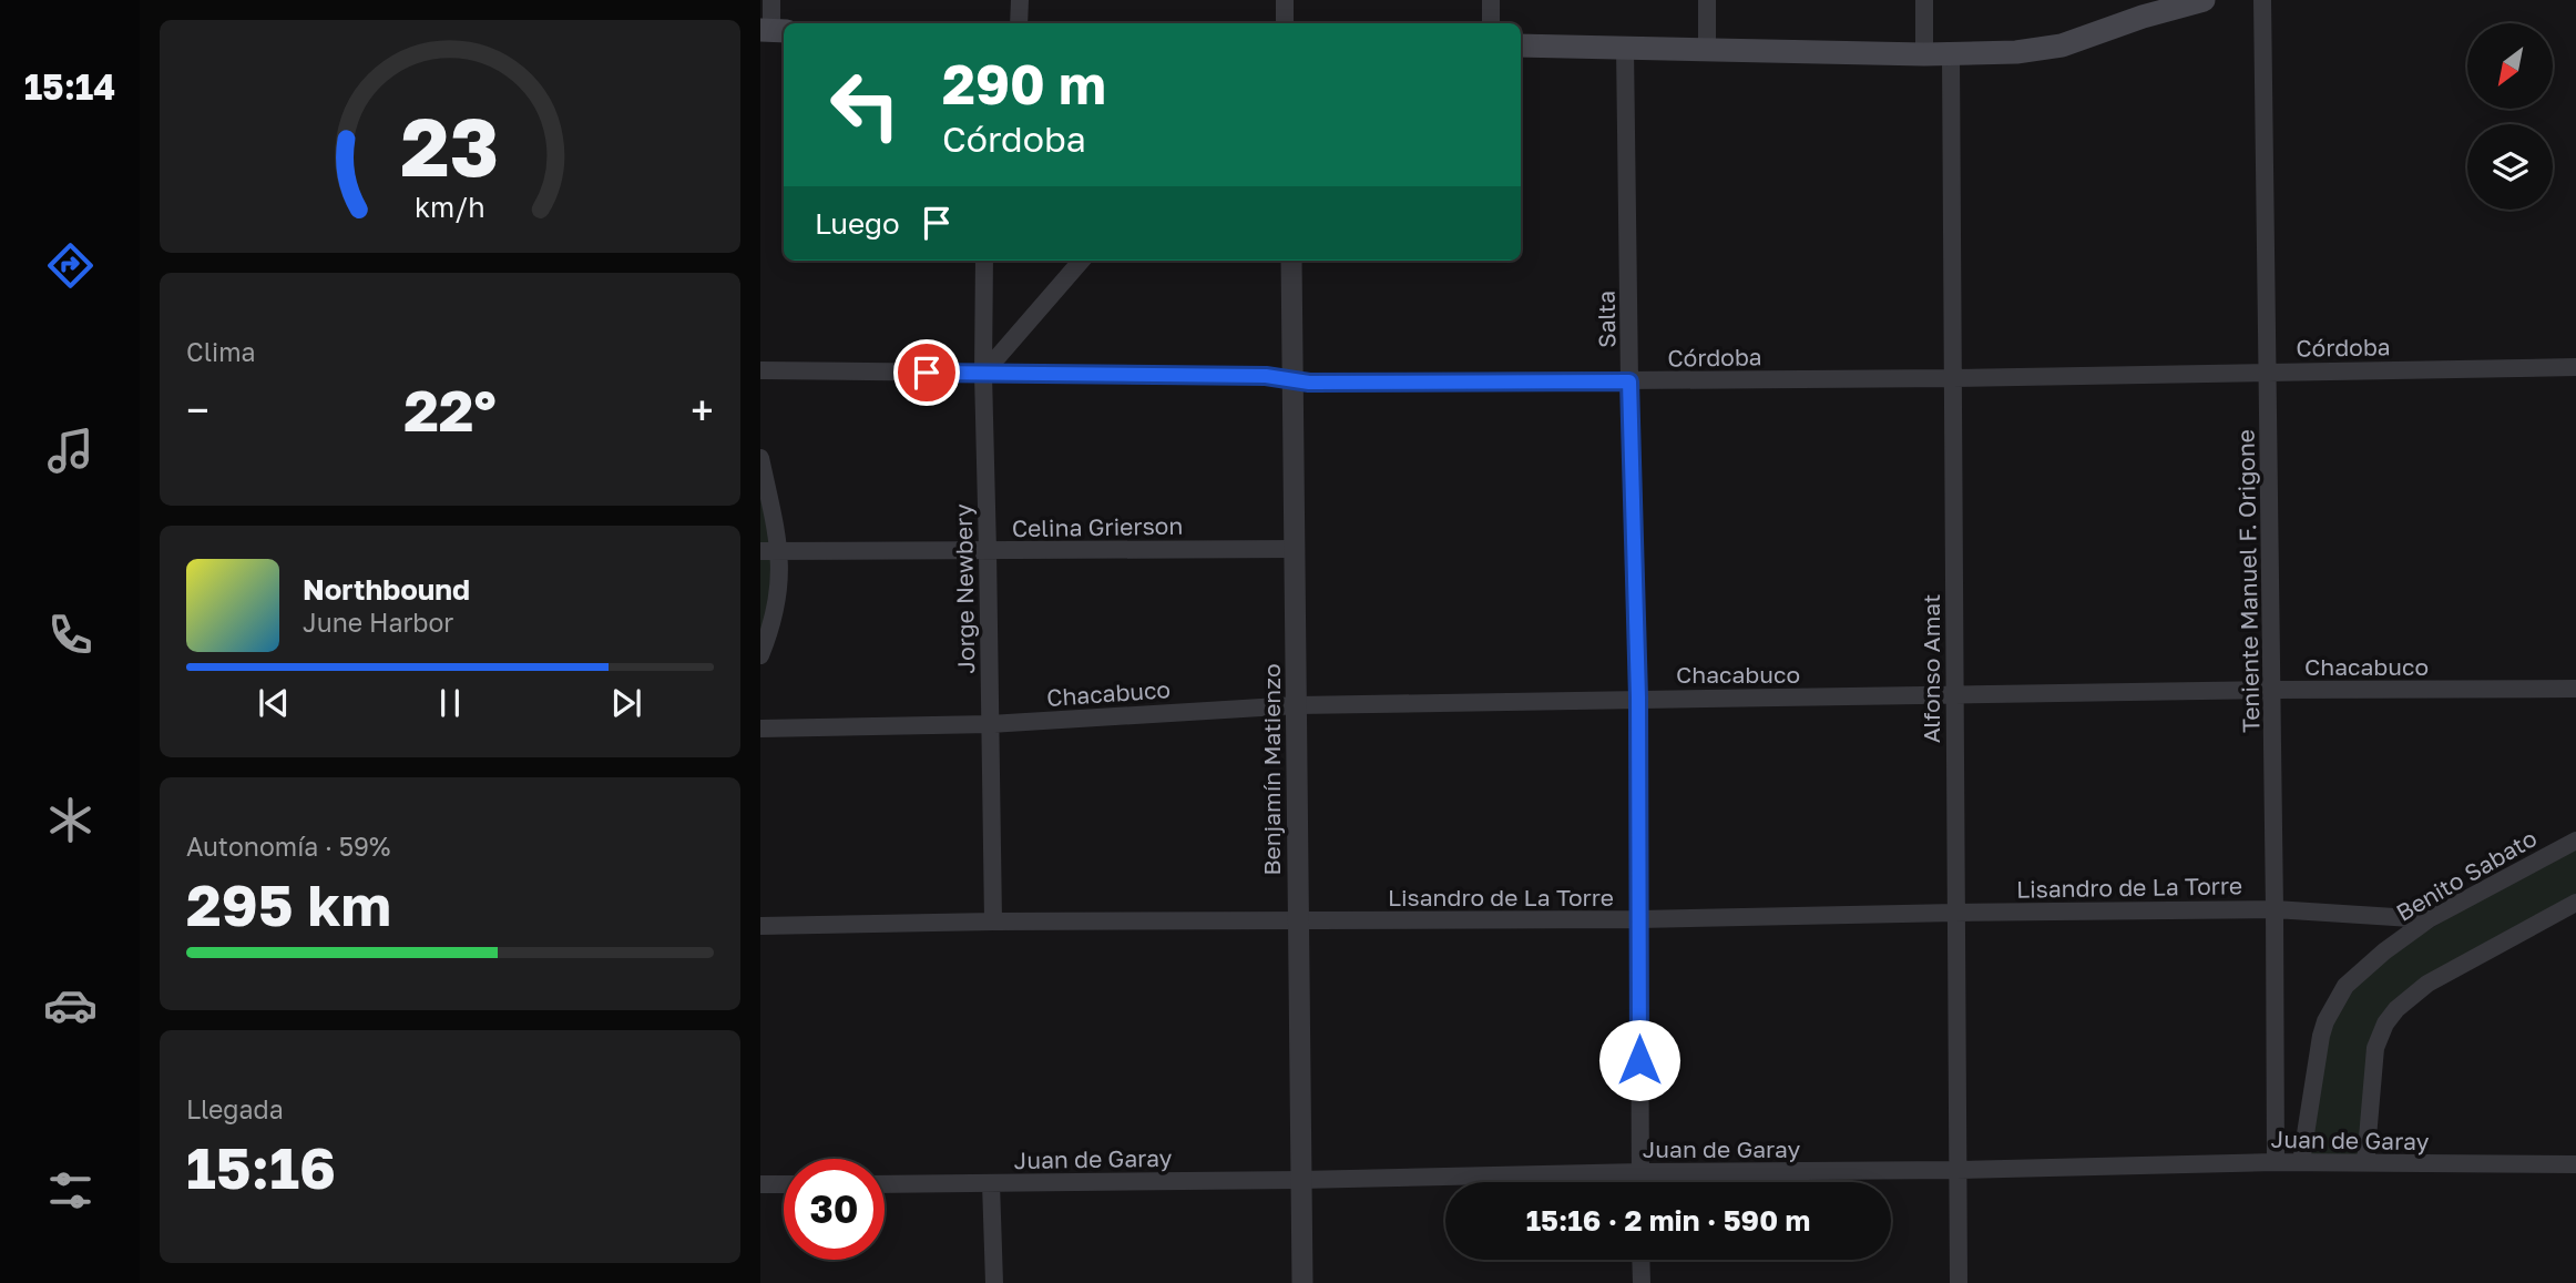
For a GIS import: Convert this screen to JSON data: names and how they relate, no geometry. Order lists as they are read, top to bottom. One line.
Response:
{"streets":{"street":["Salta","Córdoba","Celina Grierson","Teniente Manuel F. Origone","Jorge Newbery","Chacabuco","Alfonso Amat","Benjamín Matienzo","Benito Sabato","Lisandro de La Torre","Juan de Garay"]},"crossings":[["Salta","Córdoba"],["Salta","Chacabuco"],["Salta","Lisandro de La Torre"],["Salta","Juan de Garay"],["Córdoba","Teniente Manuel F. Origone"],["Córdoba","Jorge Newbery"],["Córdoba","Alfonso Amat"],["Córdoba","Benjamín Matienzo"],["Celina Grierson","Jorge Newbery"],["Celina Grierson","Benjamín Matienzo"],["Teniente Manuel F. Origone","Chacabuco"],["Teniente Manuel F. Origone","Lisandro de La Torre"],["Teniente Manuel F. Origone","Juan de Garay"],["Jorge Newbery","Chacabuco"],["Jorge Newbery","Lisandro de La Torre"],["Chacabuco","Alfonso Amat"],["Chacabuco","Benjamín Matienzo"],["Alfonso Amat","Lisandro de La Torre"],["Alfonso Amat","Juan de Garay"],["Benjamín Matienzo","Lisandro de La Torre"],["Benjamín Matienzo","Juan de Garay"],["Benito Sabato","Lisandro de La Torre"],["Benito Sabato","Juan de Garay"]],"north":"bottom left","page":{"tabs":"15:14","turn":["290 m","Córdoba"],"then":"Luego","tile":["Clima",["Autonomía · 59%","295 km"],["Llegada","15:16"]],"heat":["−","22°","+"],"song":["Northbound","June Harbor"],"limit":"30","trip":"15:16 · 2 min · 590 m","gauge":["23","km/h"]}}
